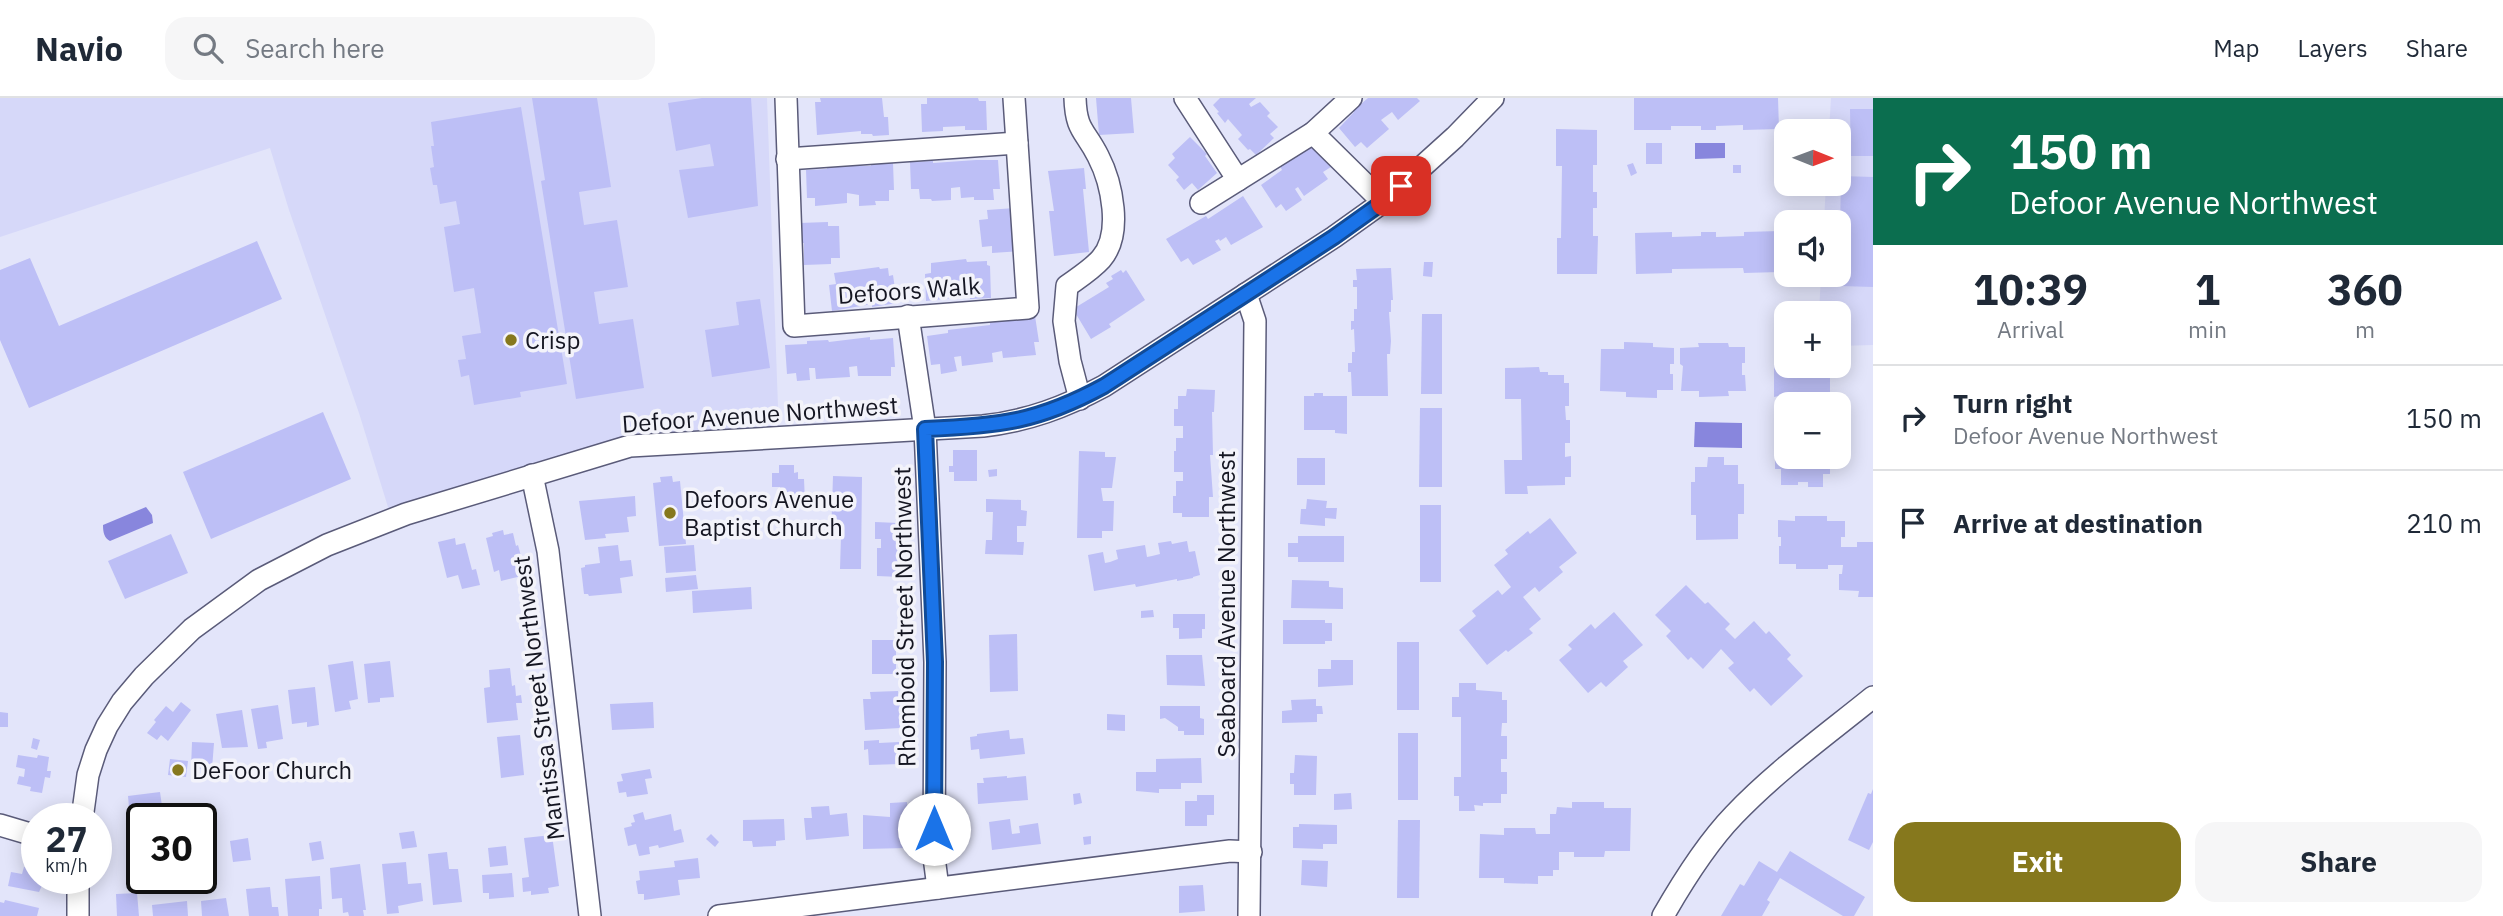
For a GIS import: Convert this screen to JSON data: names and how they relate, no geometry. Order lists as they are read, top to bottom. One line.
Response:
{"streets":{"street":["Defoors Walk","Defoor Avenue Northwest","Seaboard Avenue Northwest","Rhomboid Street Northwest","Mantissa Street Northwest"]},"crossings":[["Defoors Walk","Rhomboid Street Northwest"],["Defoor Avenue Northwest","Seaboard Avenue Northwest"],["Defoor Avenue Northwest","Rhomboid Street Northwest"],["Defoor Avenue Northwest","Mantissa Street Northwest"]],"places":["Crisp","Defoors Avenue Baptist Church","DeFoor Church"],"north":"right","page":{"header":"Navio","search":"Search here","nav":["Map","Layers","Share"],"turn":["150 m","Defoor Avenue Northwest"],"map_buttons":["+","−"],"eta":["10:39","Arrival","1","min","360","m"],"list":[{"name":"Turn right","note":"Defoor Avenue Northwest","value":"150 m"},{"name":"Arrive at destination","value":"210 m"}],"speed":"27 km/h","limit":"30","buttons":["Exit","Share"]}}
